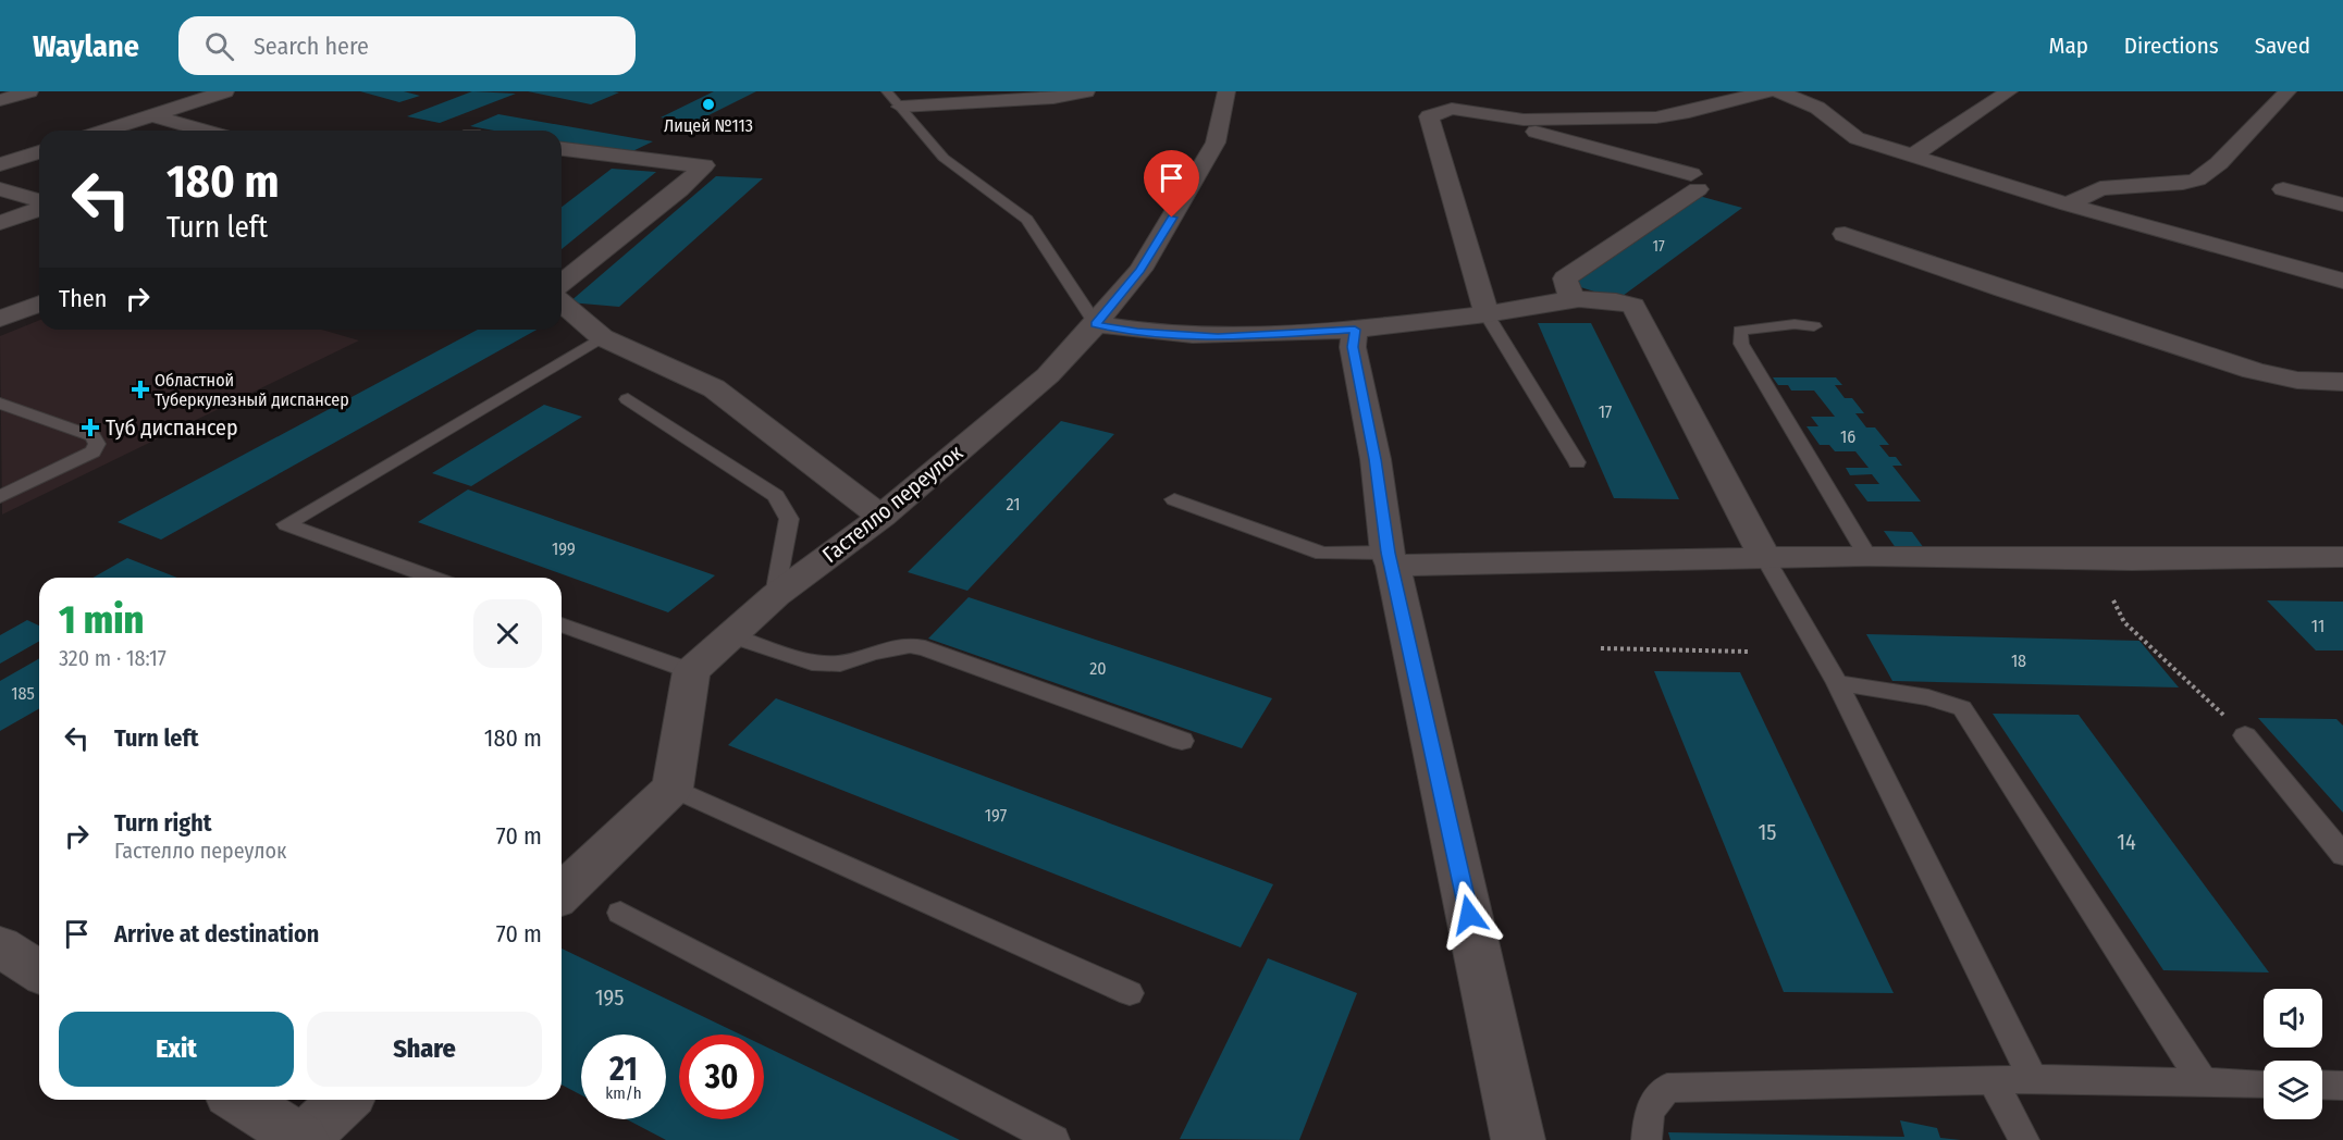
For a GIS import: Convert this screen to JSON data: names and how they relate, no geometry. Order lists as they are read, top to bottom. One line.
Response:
{"streets":{"street":["Гастелло переулок"]},"places":{"other":["Лицей №113"],"health":["Областной Туберкулезный диспансер","Туб диспансер"]},"house_numbers":["17","17","16","21","199","11","18","20","185","197","15","14","195"],"page":{"header":"Waylane","search":"Search here","nav":["Map","Directions","Saved"],"turn":["180 m","Turn left"],"then":"Then","heading":["1 min","320 m · 18:17"],"list":[{"name":"Turn left","value":"180 m"},{"name":"Turn right","note":"Гастелло переулок","value":"70 m"},{"name":"Arrive at destination","value":"70 m"}],"buttons":["Exit","Share"],"speed":"21 km/h","limit":"30"}}
